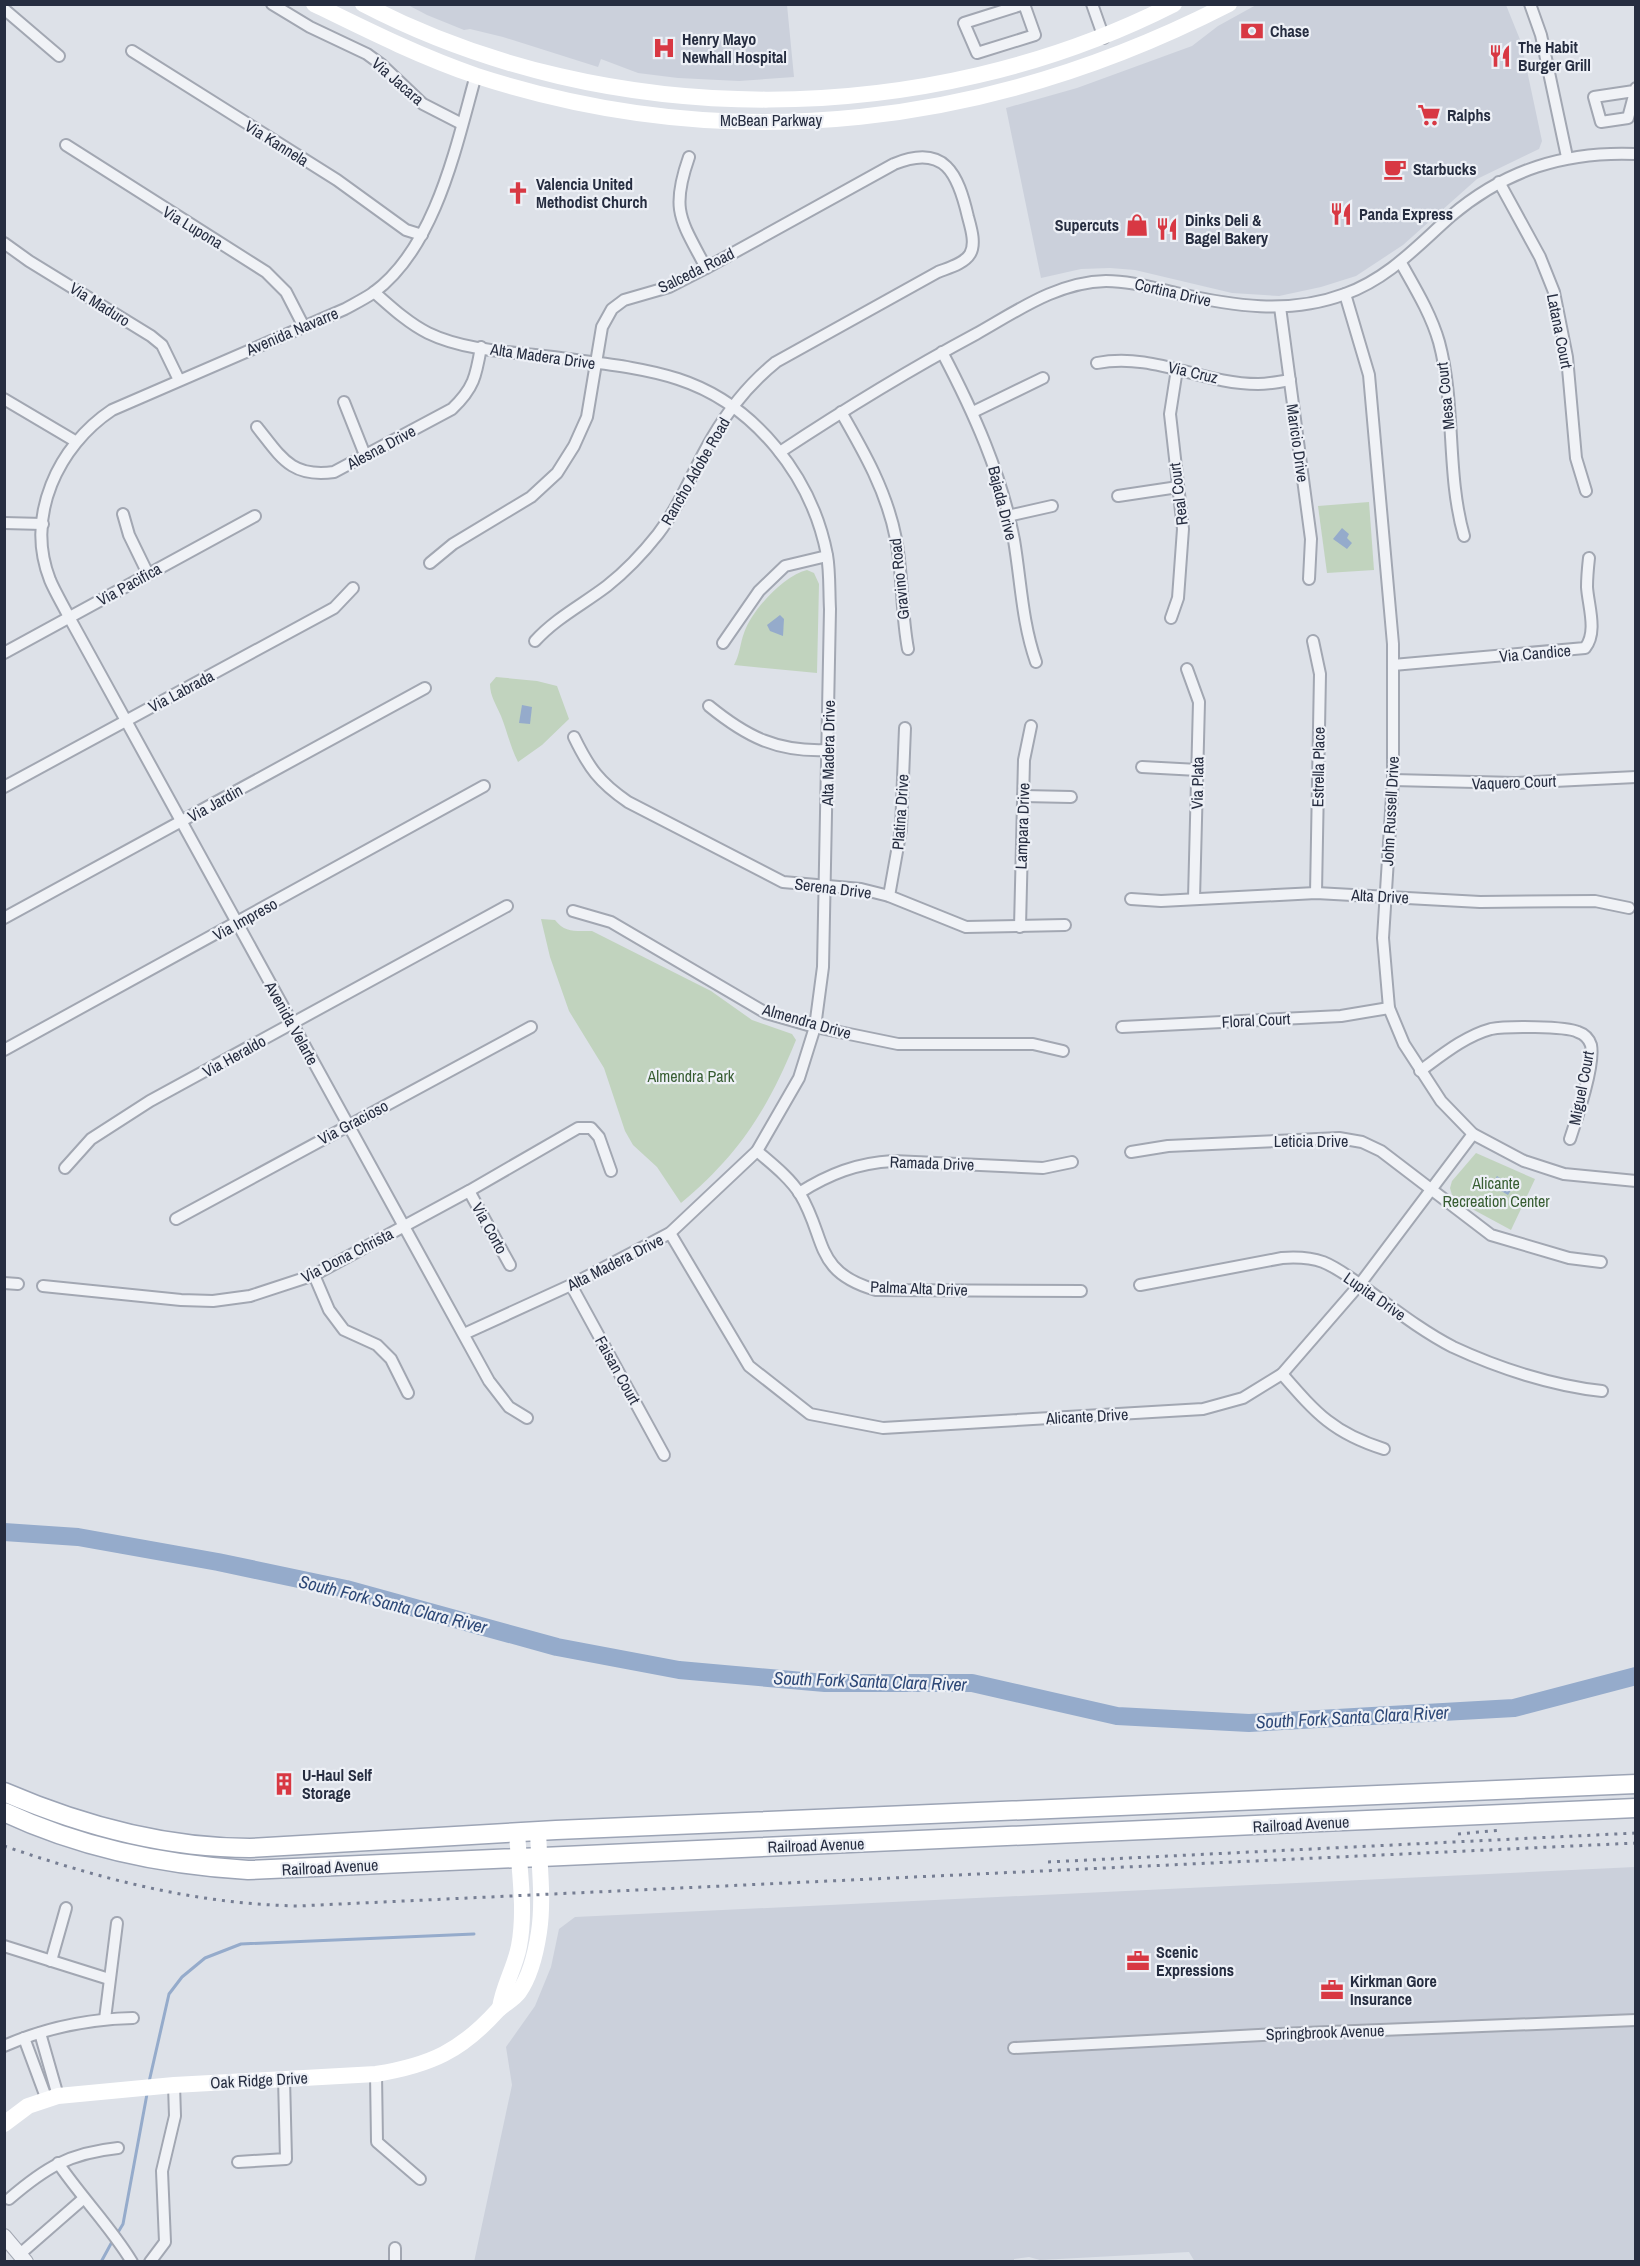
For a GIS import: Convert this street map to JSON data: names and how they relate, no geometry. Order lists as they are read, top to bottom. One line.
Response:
{"streets":{"main road":["McBean Parkway","Railroad Avenue","Oak Ridge Drive"],"street":["Via Jacara","Via Kannela","Via Lupona","Salceda Road","Cortina Drive","Via Maduro","Avenida Navarre","Latana Court","Alta Madera Drive","Via Cruz","Mesa Court","Maricio Drive","Alesna Drive","Rancho Adobe Road","Real Court","Bajada Drive","Gravino Road","Via Pacifica","Via Candice","Via Labrada","Estrella Place","Vaquero Court","Via Plata","Via Jardin","John Russell Drive","Platina Drive","Lampara Drive","Serena Drive","Alta Drive","Via Impreso","Floral Court","Almendra Drive","Avenida Velarte","Via Heraldo","Miguel Court","Via Gracioso","Leticia Drive","Ramada Drive","Via Corto","Via Dona Christa","Palma Alta Drive","Lupita Drive","Faisan Court","Alicante Drive","Springbrook Avenue"]},"crossings":[["Via Jacara","Avenida Navarre"],["McBean Parkway","Avenida Navarre"],["Via Kannela","Avenida Navarre"],["Via Lupona","Avenida Navarre"],["Salceda Road","Alta Madera Drive"],["Salceda Road","Rancho Adobe Road"],["Cortina Drive","Latana Court"],["Cortina Drive","Alta Madera Drive"],["Cortina Drive","Mesa Court"],["Cortina Drive","Maricio Drive"],["Cortina Drive","Bajada Drive"],["Cortina Drive","Gravino Road"],["Cortina Drive","John Russell Drive"],["Via Maduro","Avenida Navarre"],["Avenida Navarre","Alta Madera Drive"],["Avenida Navarre","Via Pacifica"],["Avenida Navarre","Avenida Velarte"],["Alta Madera Drive","Alesna Drive"],["Alta Madera Drive","Rancho Adobe Road"],["Alta Madera Drive","Serena Drive"],["Alta Madera Drive","Almendra Drive"],["Alta Madera Drive","Avenida Velarte"],["Alta Madera Drive","Palma Alta Drive"],["Alta Madera Drive","Faisan Court"],["Alta Madera Drive","Alicante Drive"],["Via Cruz","Maricio Drive"],["Via Cruz","Real Court"],["Via Pacifica","Avenida Velarte"],["Via Candice","John Russell Drive"],["Via Labrada","Avenida Velarte"],["Estrella Place","Alta Drive"],["Vaquero Court","John Russell Drive"],["Via Plata","Alta Drive"],["Via Jardin","Avenida Velarte"],["John Russell Drive","Alta Drive"],["John Russell Drive","Floral Court"],["John Russell Drive","Miguel Court"],["John Russell Drive","Alicante Drive"],["Platina Drive","Serena Drive"],["Lampara Drive","Serena Drive"],["Via Impreso","Avenida Velarte"],["Avenida Velarte","Via Heraldo"],["Avenida Velarte","Via Gracioso"],["Avenida Velarte","Via Dona Christa"],["Leticia Drive","Alicante Drive"],["Ramada Drive","Palma Alta Drive"],["Via Corto","Via Dona Christa"],["Lupita Drive","Alicante Drive"],["Railroad Avenue","Oak Ridge Drive"]],"water":["South Fork Santa Clara River"],"parks":["Almendra Park","Alicante Recreation Center"],"places":{"bank":["Chase"],"hospital":["Henry Mayo Newhall Hospital"],"restaurant":["The Habit Burger Grill","Panda Express","Dinks Deli & Bagel Bakery"],"supermarket":["Ralphs"],"cafe":["Starbucks"],"church":["Valencia United Methodist Church"],"shop":["Supercuts"],"building":["U-Haul Self Storage"],"office":["Scenic Expressions","Kirkman Gore Insurance"]}}
